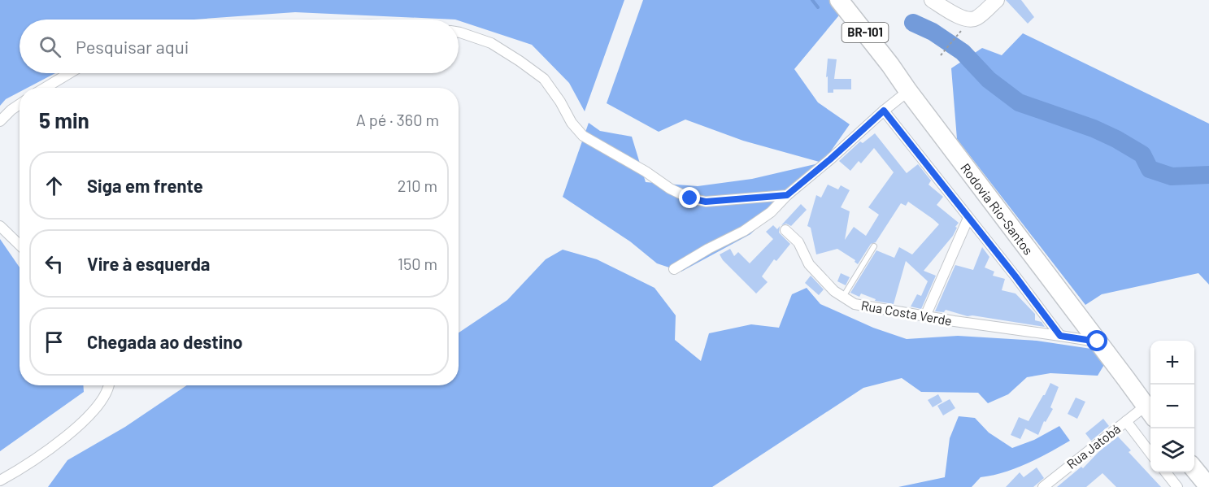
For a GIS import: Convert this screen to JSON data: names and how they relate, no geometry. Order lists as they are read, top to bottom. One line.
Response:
{"streets":{"highway":["BR-101","Rodovia Rio-Santos"],"street":["Rua Costa Verde","Rua Jatobá"]},"crossings":[["Rodovia Rio-Santos","Rua Costa Verde"],["Rodovia Rio-Santos","Rua Jatobá"]],"page":{"search":"Pesquisar aqui","heading":["5 min","A pé · 360 m"],"list":[["Siga em frente","210 m"],["Vire à esquerda","150 m"],"Chegada ao destino"],"map_buttons":["+","−"]}}
